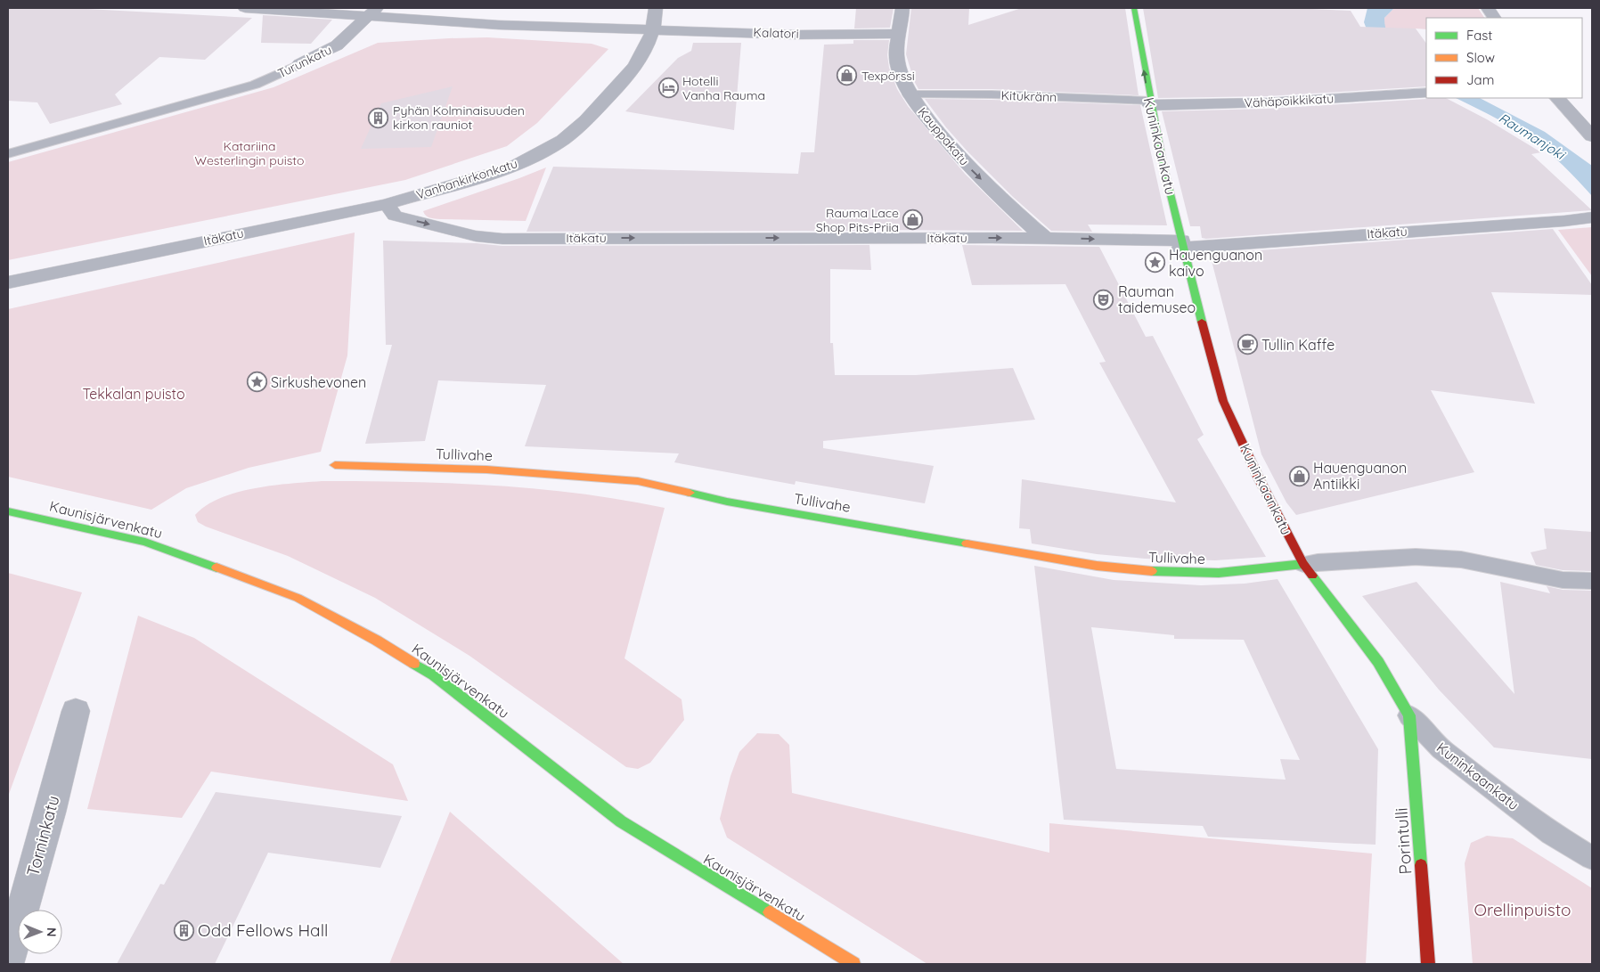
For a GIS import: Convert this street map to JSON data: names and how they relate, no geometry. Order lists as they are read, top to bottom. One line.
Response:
{"streets":{"street":["Kalatori","Turunkatu","Vähäpoikkikatu","Kauppakatu","Kuninkaankatu","Vanhankirkonkatu","Itäkatu","Tullivahe","Kaunisjärvenkatu","Torninkatu","Porintulli"],"lane":["Kitukränn"]},"crossings":[["Kalatori","Kauppakatu"],["Kalatori","Vanhankirkonkatu"],["Kitukränn","Vähäpoikkikatu"],["Kitukränn","Kauppakatu"],["Kitukränn","Kuninkaankatu"],["Vähäpoikkikatu","Kuninkaankatu"],["Kauppakatu","Itäkatu"],["Kuninkaankatu","Itäkatu"],["Kuninkaankatu","Tullivahe"],["Kuninkaankatu","Porintulli"],["Vanhankirkonkatu","Itäkatu"]],"one_way":["Kauppakatu","Itäkatu"],"water":["Raumanjoki"],"parks":["Katariina Westerlingin puisto","Tekkalan puisto","Orellinpuisto"],"places":{"shop":["Texpörssi","Rauma Lace Shop Pits-Priia","Hauenguanon Antiikki"],"hotel":["Hotelli Vanha Rauma"],"building":["Pyhän Kolminaisuuden kirkon rauniot","Odd Fellows Hall"],"place":["Hauenguanon kaivo","Sirkushevonen"],"theatre":["Rauman taidemuseo"],"cafe":["Tullin Kaffe"]},"legend":["Fast","Slow","Jam"],"north":"right"}
